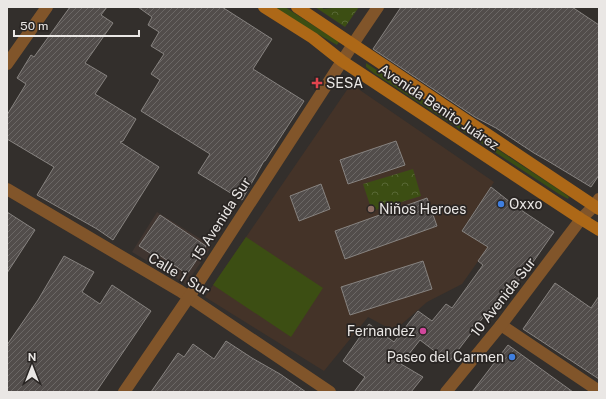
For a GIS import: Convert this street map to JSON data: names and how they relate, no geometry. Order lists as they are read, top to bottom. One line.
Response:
{"streets":{"street":["Avenida Benito Juárez","15 Avenida Sur","Calle 1 Sur","10 Avenida Sur"]},"crossings":[["Avenida Benito Juárez","15 Avenida Sur"],["Avenida Benito Juárez","10 Avenida Sur"],["15 Avenida Sur","Calle 1 Sur"]],"places":{"health":["SESA"],"other":["Oxxo","Niños Heroes","Fernandez","Paseo del Carmen"]},"scale_bar":"50 m","north":"top"}
